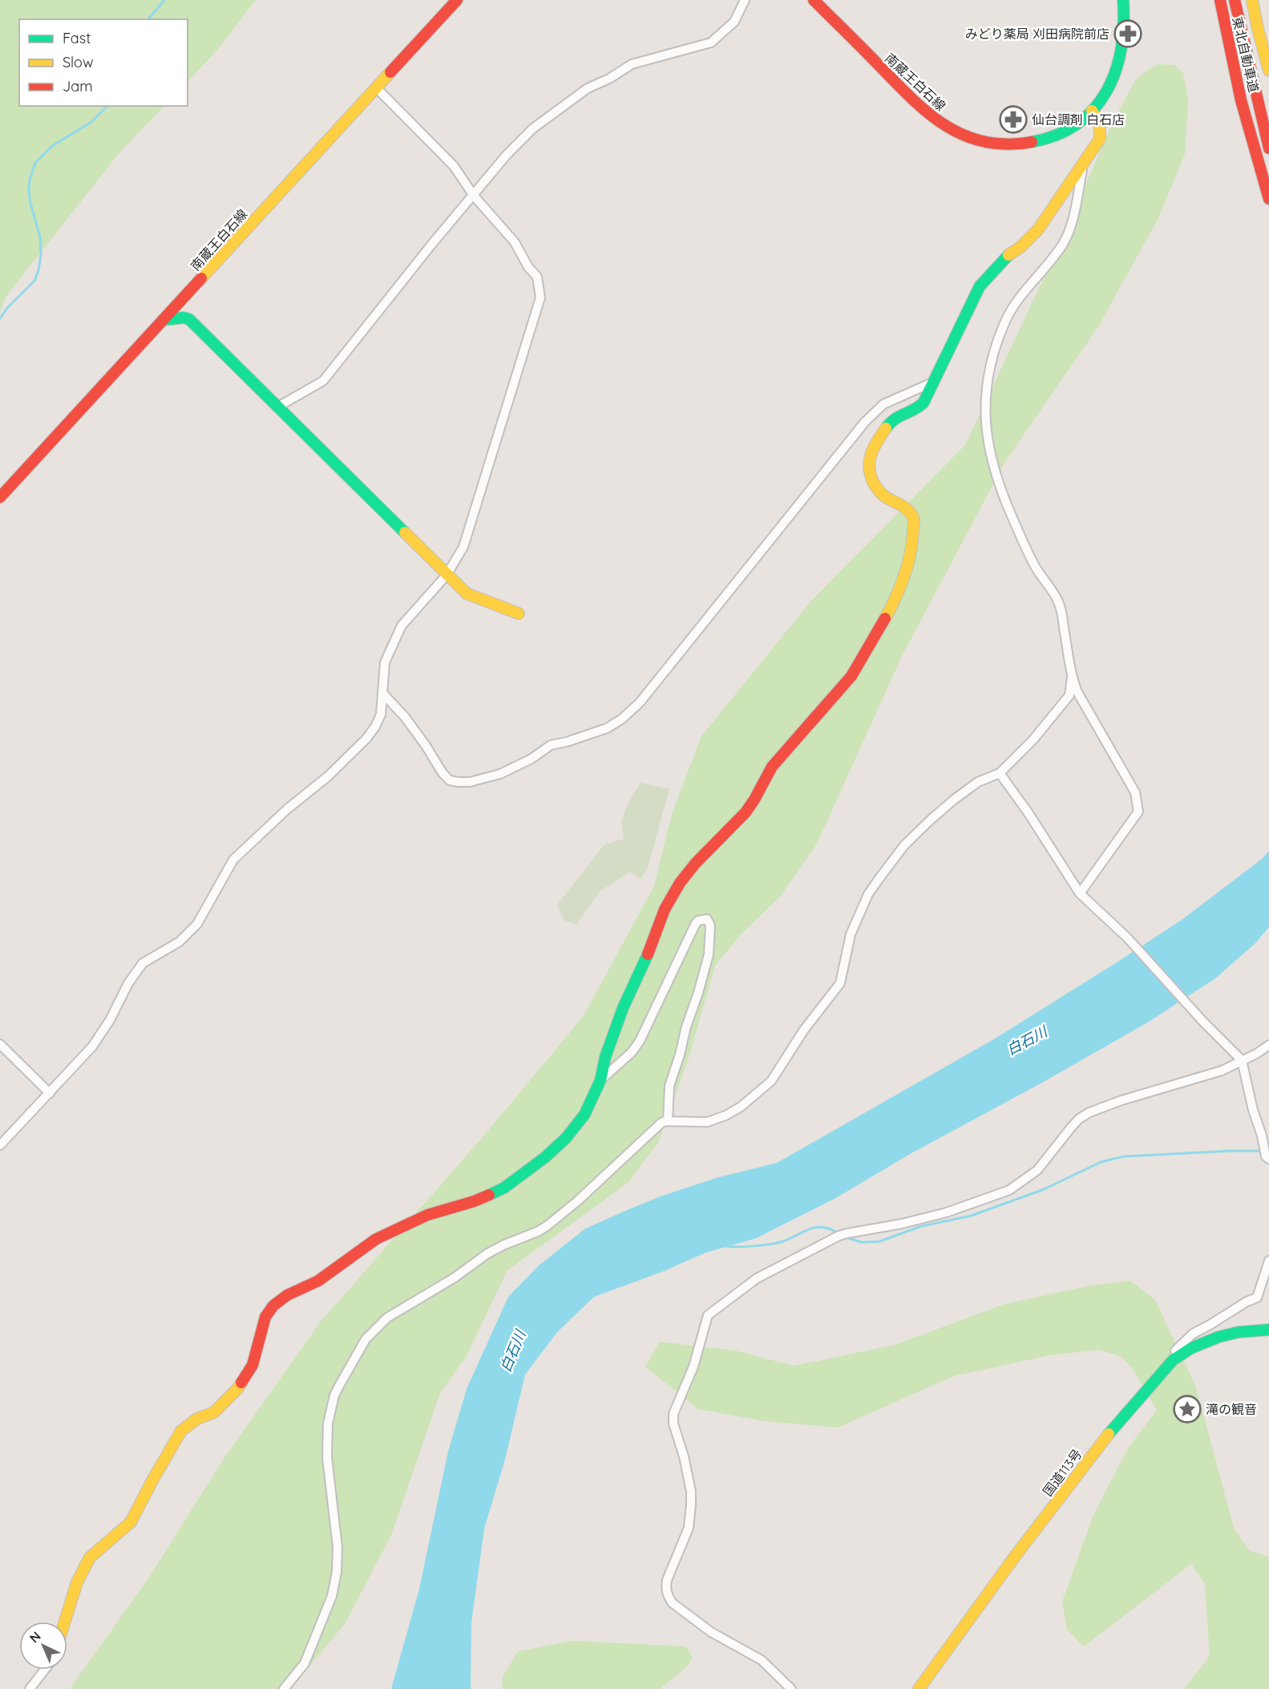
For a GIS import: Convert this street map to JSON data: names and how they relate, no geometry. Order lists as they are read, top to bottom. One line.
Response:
{"streets":{"main road":["東北自動車道","南蔵王白石線","国道113号"]},"water":["白石川"],"places":{"pharmacy":["みどり薬局 刈田病院前店","仙台調剤 白石店"],"place":["滝の観音"]},"legend":["Fast","Slow","Jam"],"north":"top left"}
